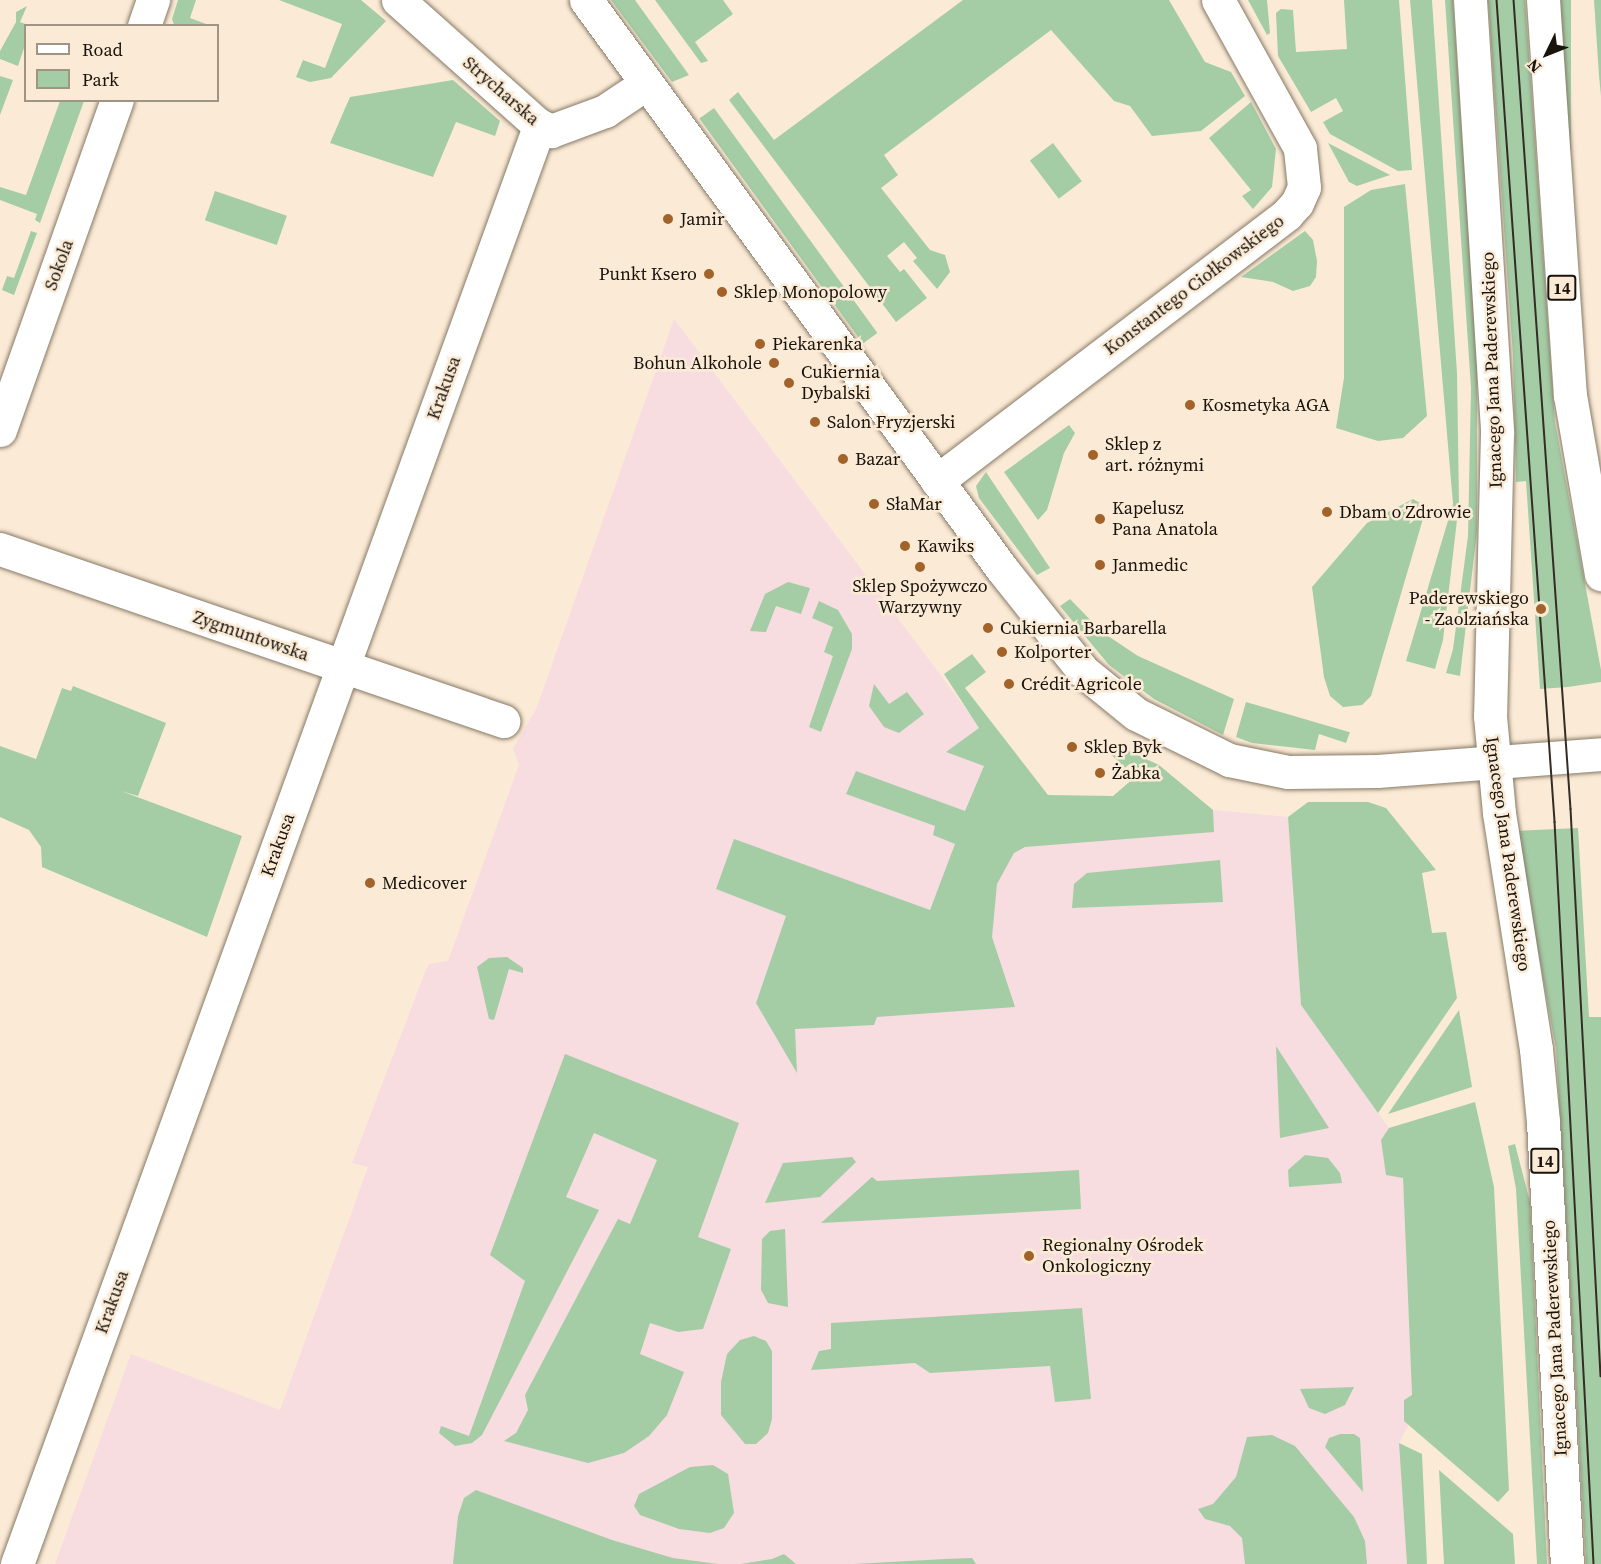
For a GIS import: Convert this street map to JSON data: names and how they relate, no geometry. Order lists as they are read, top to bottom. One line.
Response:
{"streets":{"street":["Strycharska","Sokola","Konstantego Ciołkowskiego","14","Ignacego Jana Paderewskiego","Krakusa","Zygmuntowska"]},"crossings":[["Strycharska","Krakusa"],["Krakusa","Zygmuntowska"]],"places":["Jamir","Punkt Ksero","Sklep Monopolowy","Piekarenka","Bohun Alkohole","Cukiernia Dybalski","Kosmetyka AGA","Salon Fryzjerski","Sklep z art. różnymi","Bazar","SłaMar","Dbam o Zdrowie","Kapelusz Pana Anatola","Kawiks","Janmedic","Sklep Spożywczo Warzywny","Paderewskiego - Zaolziańska","Cukiernia Barbarella","Kolporter","Crédit Agricole","Sklep Byk","Żabka","Medicover","Regionalny Ośrodek Onkologiczny"],"legend":["Road","Park"],"north":"bottom left"}
